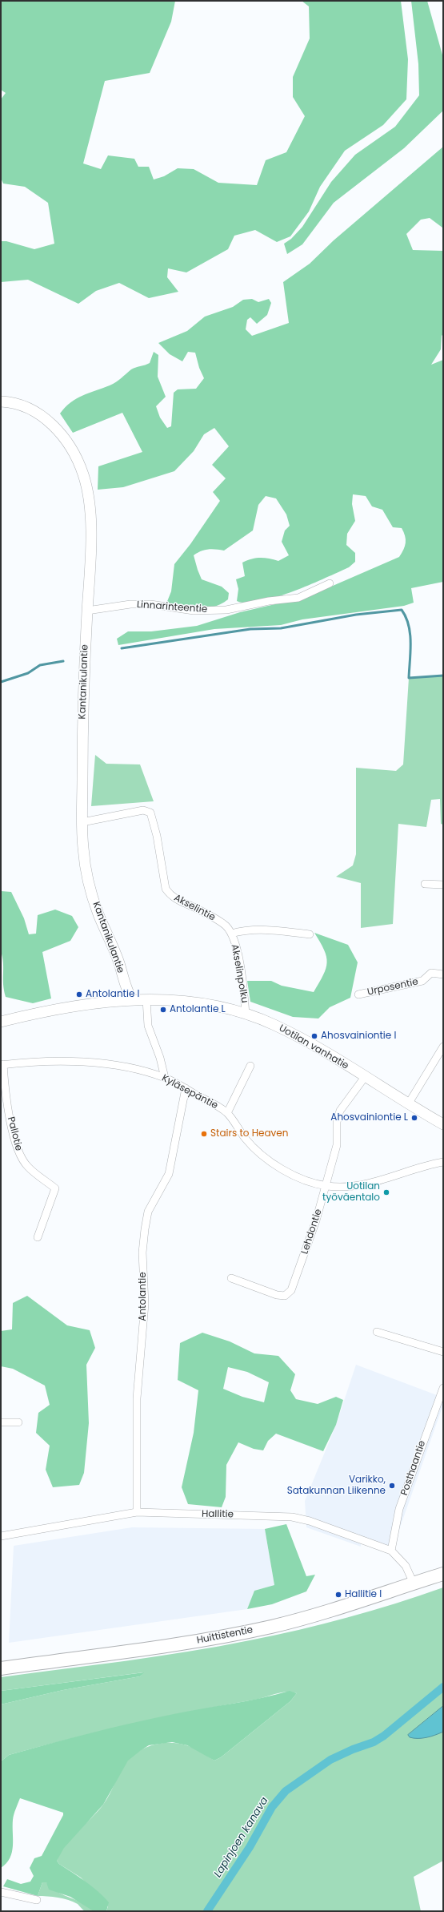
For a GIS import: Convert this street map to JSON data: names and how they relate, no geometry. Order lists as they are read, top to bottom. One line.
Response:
{"streets":{"highway":["Huittistentie"],"street":["Linnarinteentie","Kantanikulantie","Akselintie","Akselinpolku","Urposentie","Uotilan vanhatie","Kyläsepäntie","Pallotie","Lehdontie","Antolantie","Posthaantie","Hallitie"]},"crossings":[["Linnarinteentie","Kantanikulantie"],["Kantanikulantie","Akselintie"],["Kantanikulantie","Uotilan vanhatie"],["Akselintie","Akselinpolku"],["Akselinpolku","Uotilan vanhatie"],["Uotilan vanhatie","Lehdontie"],["Kyläsepäntie","Pallotie"],["Kyläsepäntie","Lehdontie"],["Kyläsepäntie","Antolantie"],["Antolantie","Hallitie"],["Posthaantie","Hallitie"],["Hallitie","Huittistentie"]],"water":["Lapinjoen kanava"],"places":["Antolantie I","Antolantie L","Ahosvainiontie I","Ahosvainiontie L","Stairs to Heaven","Uotilan työväentalo","Varikko, Satakunnan Liikenne","Hallitie I"]}
